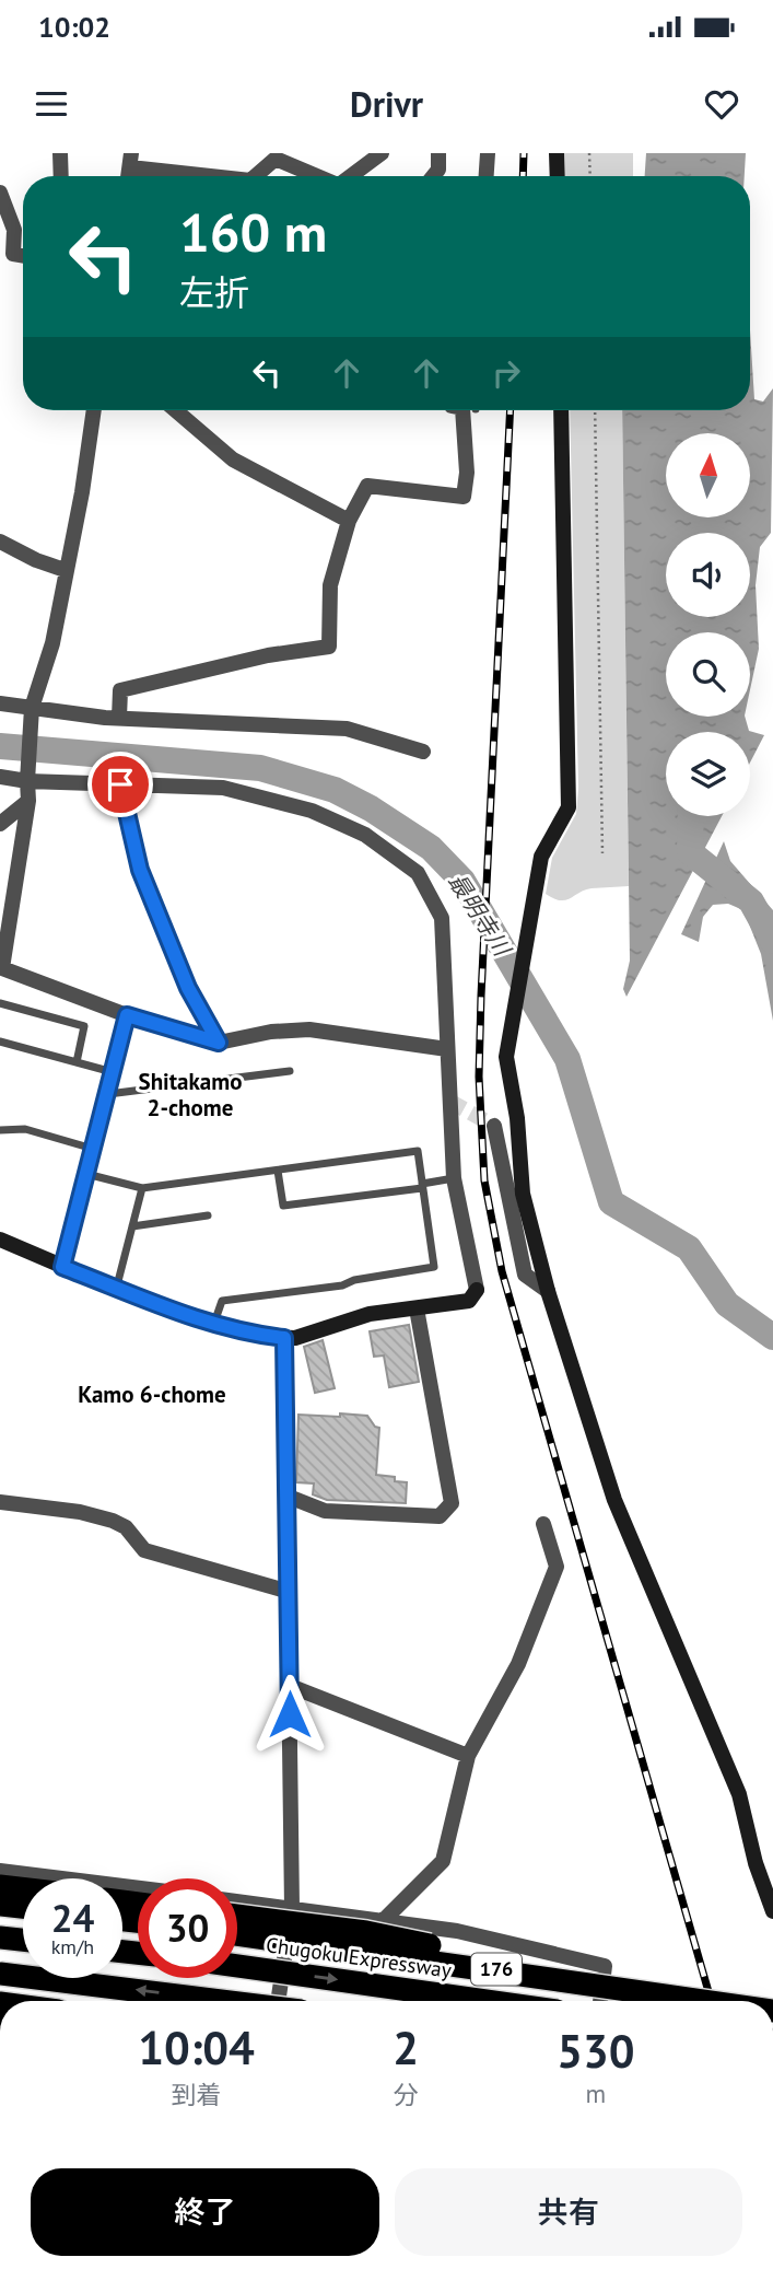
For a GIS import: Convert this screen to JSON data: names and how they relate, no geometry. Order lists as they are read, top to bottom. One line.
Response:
{"streets":{"highway":["Chugoku Expressway","176"]},"districts":["Shitakamo 2-chome","Kamo 6-chome"],"water":["最明寺川"],"north":"top","page":{"status":"10:02","header":"Drivr","turn":["160 m","左折"],"speed":"24 km/h","limit":"30","eta":["10:04","到着","2","分","530","m"],"buttons":["終了","共有"]}}
